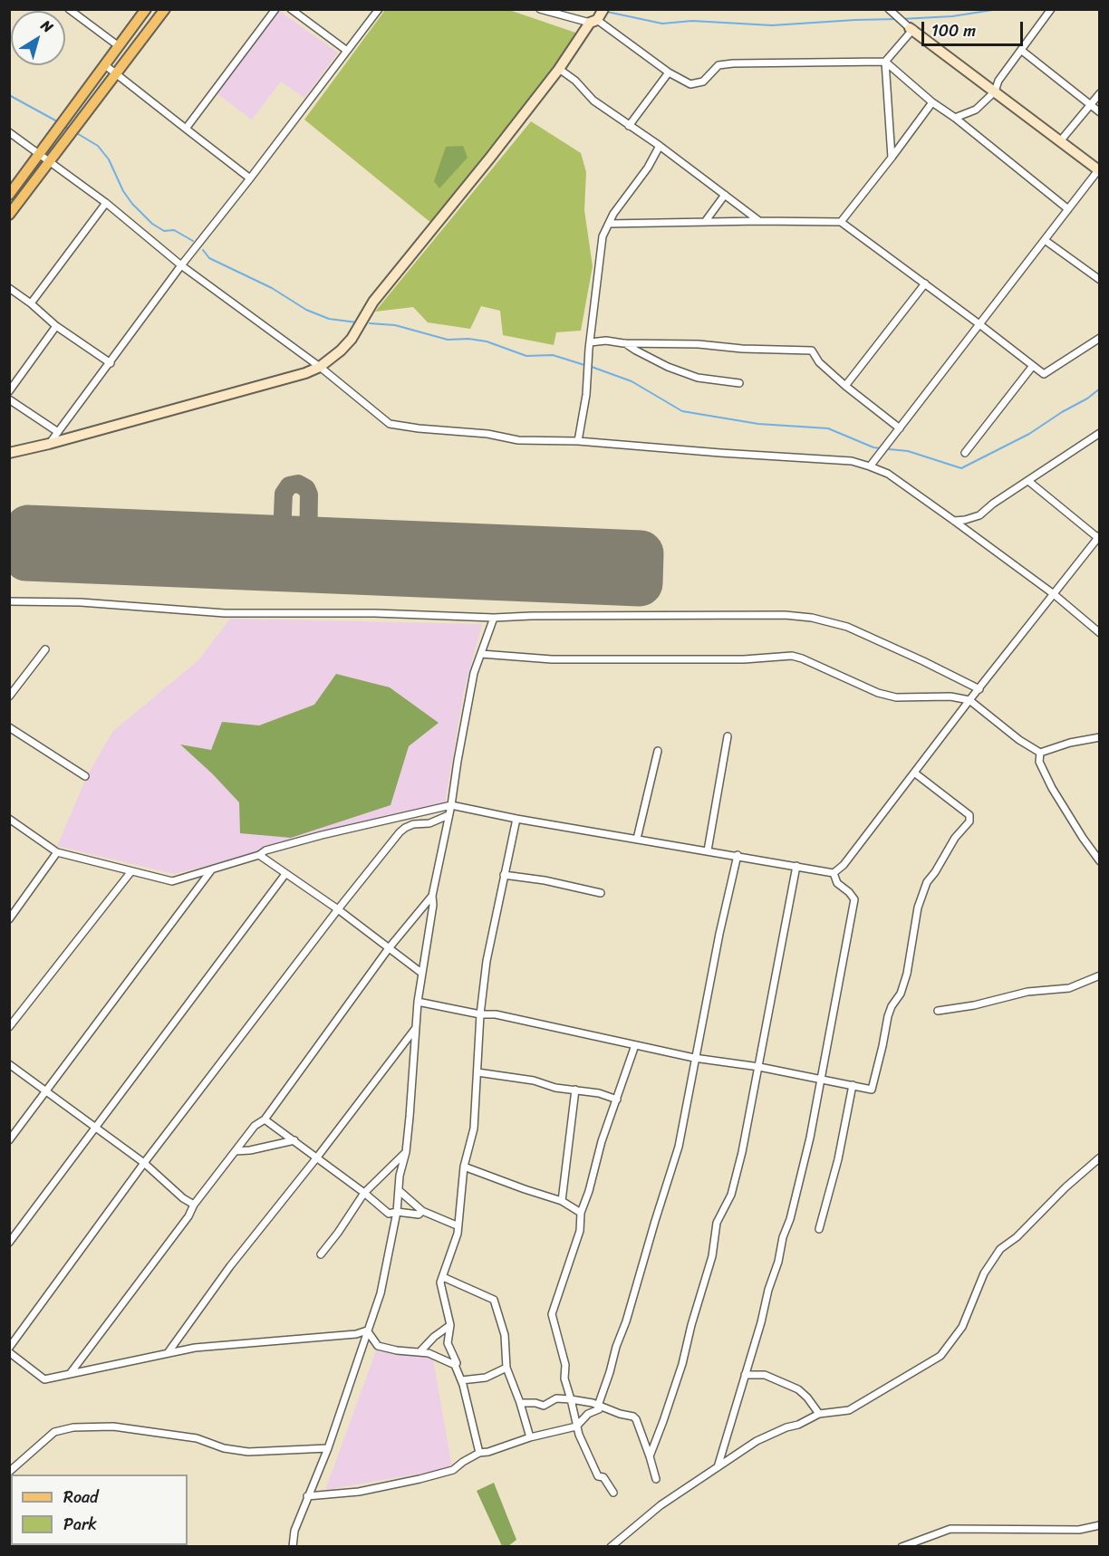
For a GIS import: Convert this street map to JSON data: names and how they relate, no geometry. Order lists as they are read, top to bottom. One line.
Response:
{"legend":["Road","Park"],"scale_bar":"100 m","north":"top right"}
